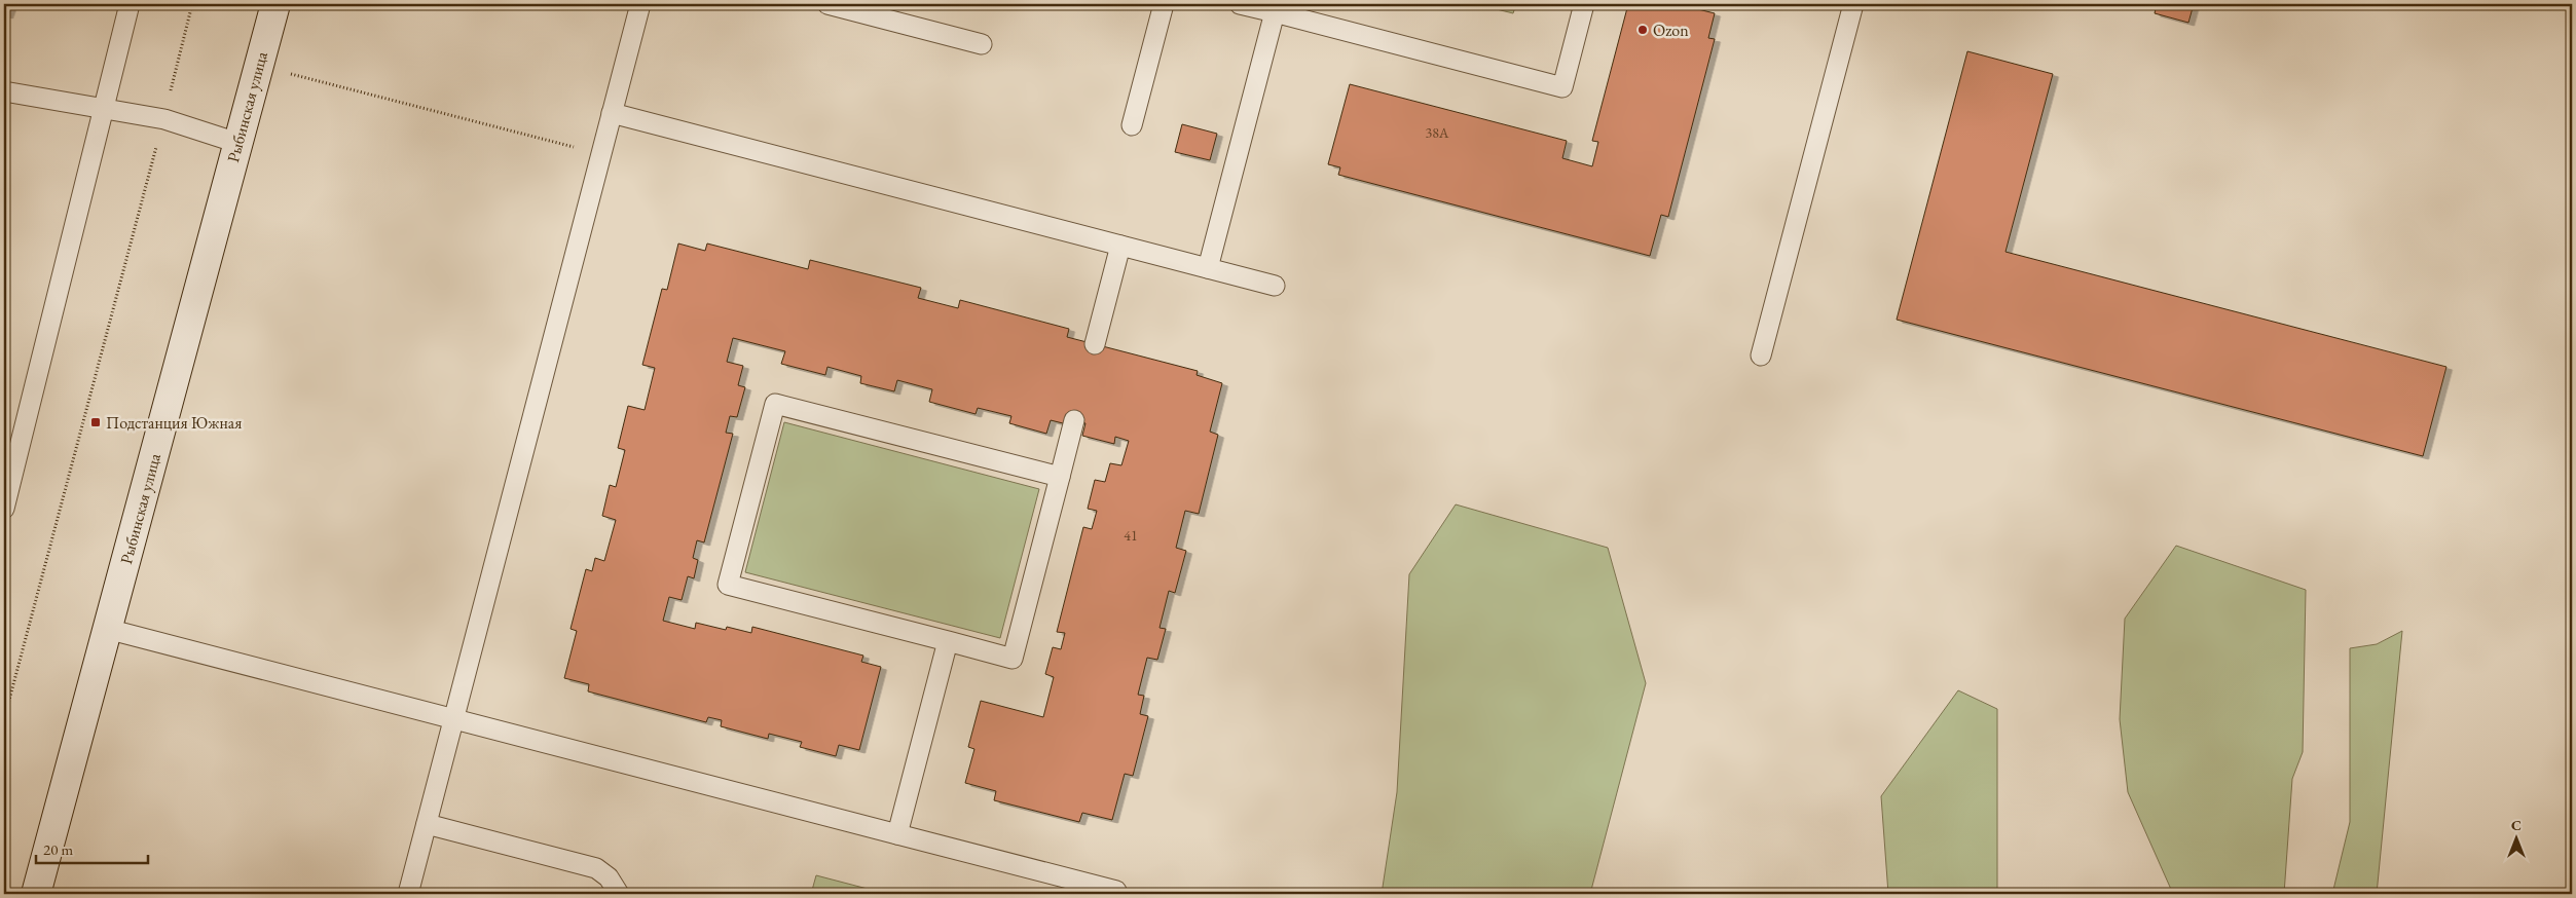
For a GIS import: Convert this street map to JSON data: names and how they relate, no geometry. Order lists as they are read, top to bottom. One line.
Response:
{"streets":{"main road":["Рыбинская улица"]},"places":{"other":["Ozon"],"transit":["Подстанция Южная"]},"house_numbers":["38А","41"],"scale_bar":"20 m","north":"top"}
